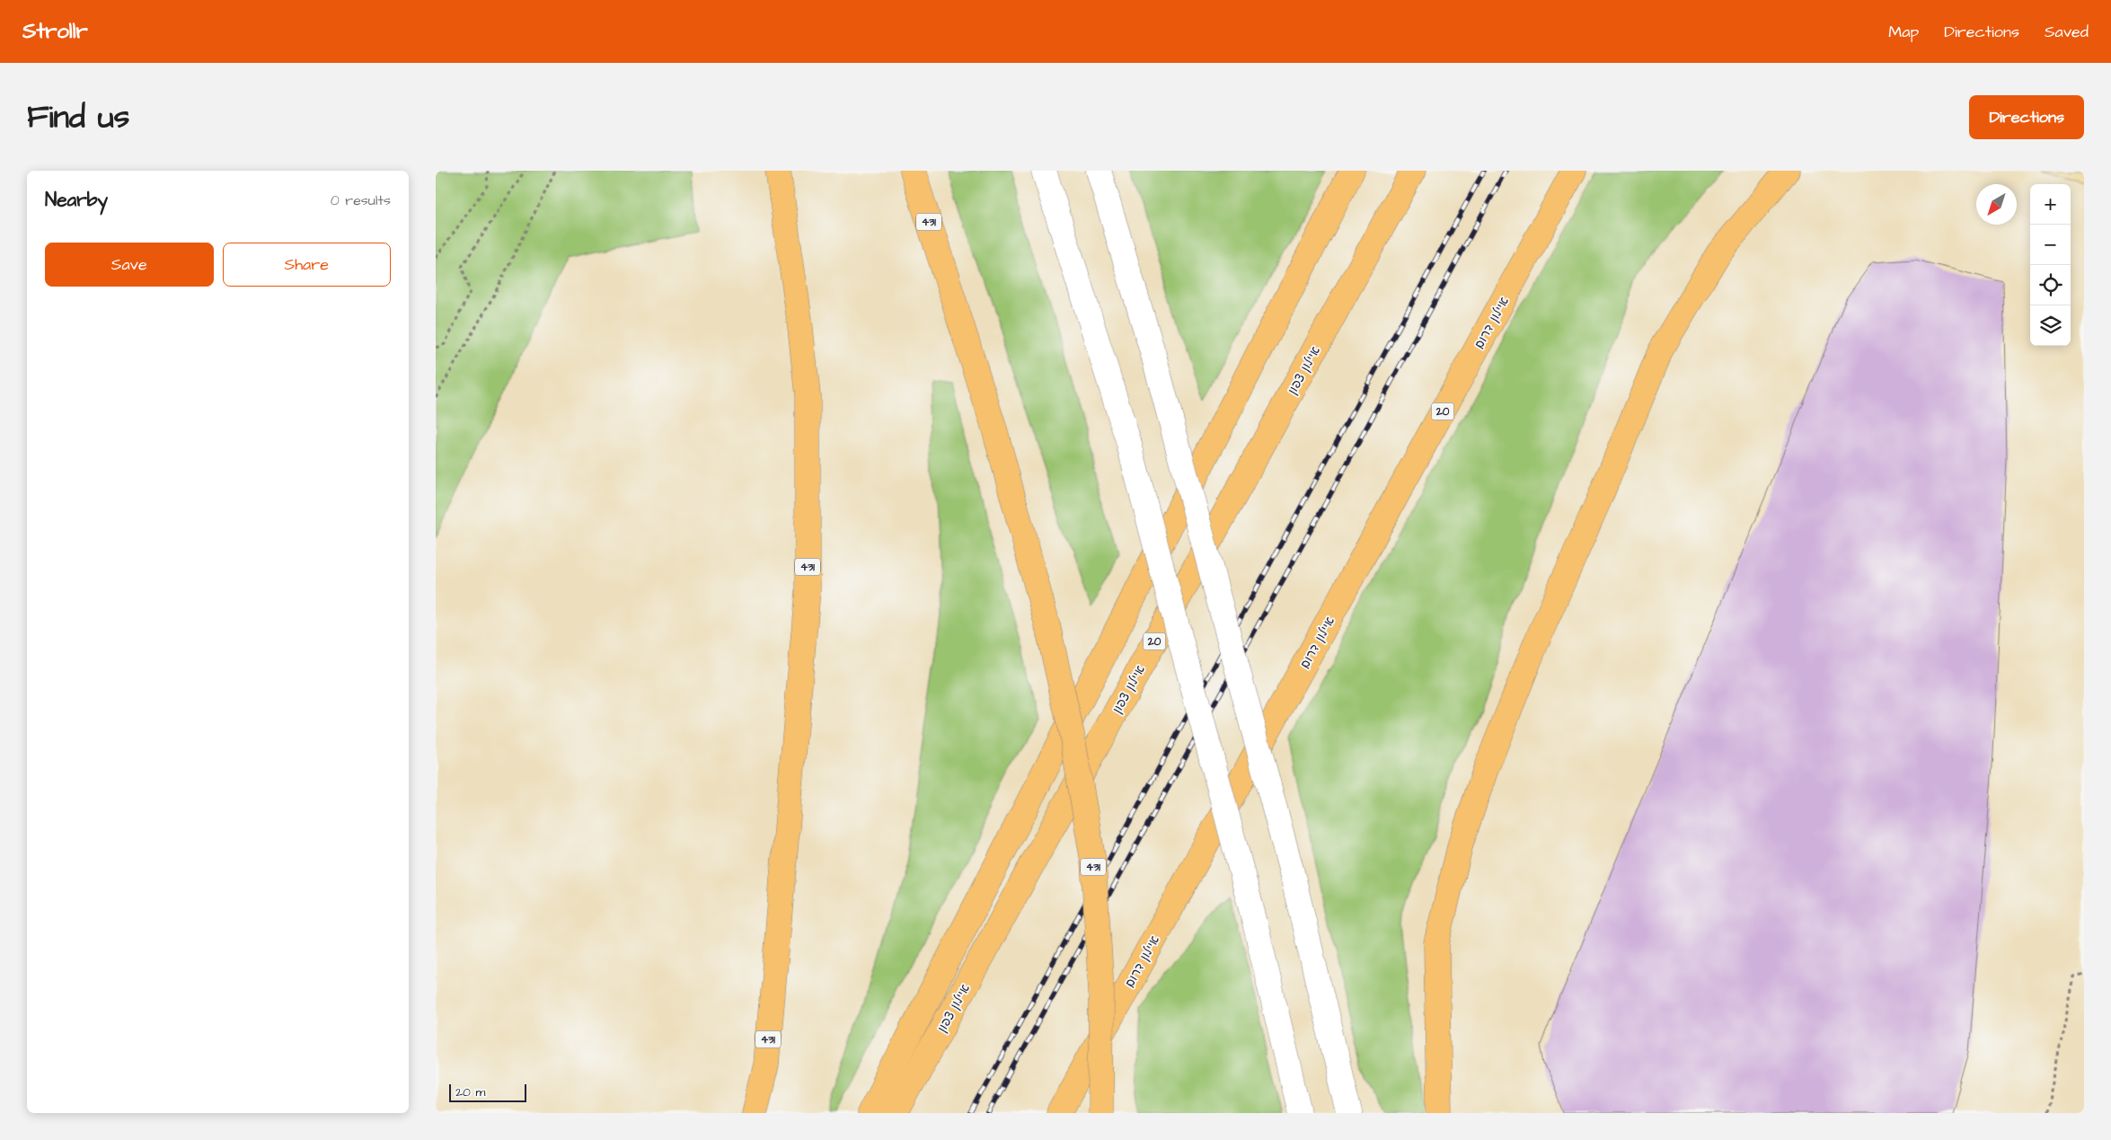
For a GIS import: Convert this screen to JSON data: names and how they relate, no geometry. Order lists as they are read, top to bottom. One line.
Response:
{"streets":{"highway":["431","איילון דרום","איילון צפון","20"]},"scale_bar":"20 m","north":"bottom left","page":{"header":"Strollr","nav":["Map","Directions","Saved"],"title":"Find us","buttons":["Directions",["Save","Share"]],"heading":["Nearby","0 results"],"map_buttons":["+","−"],"scale":"20 m"}}
